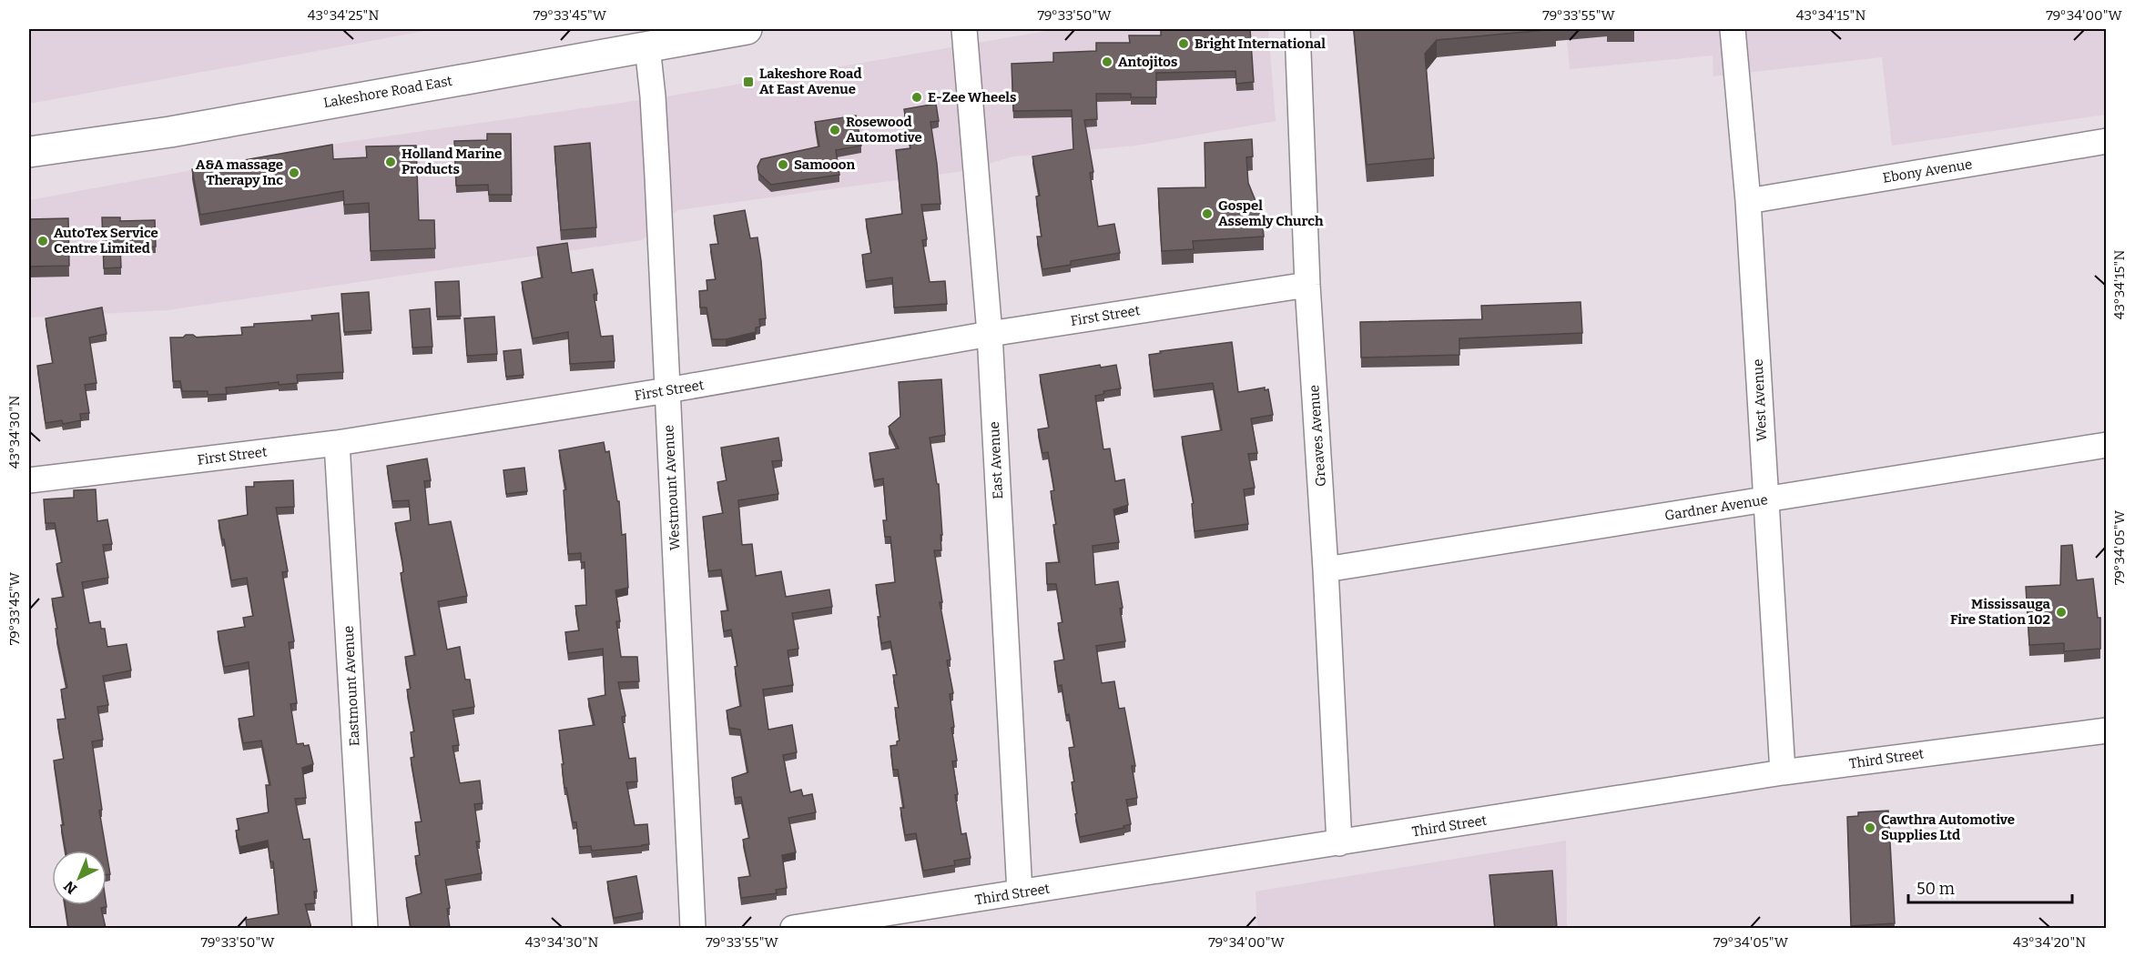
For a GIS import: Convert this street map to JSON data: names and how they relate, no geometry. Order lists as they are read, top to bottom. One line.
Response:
{"streets":{"main road":["Lakeshore Road East"],"street":["Ebony Avenue","First Street","West Avenue","Greaves Avenue","East Avenue","Westmount Avenue","Gardner Avenue","Eastmount Avenue","Third Street"]},"crossings":[["Lakeshore Road East","Westmount Avenue"],["Ebony Avenue","West Avenue"],["First Street","Greaves Avenue"],["First Street","East Avenue"],["First Street","Westmount Avenue"],["First Street","Eastmount Avenue"],["West Avenue","Gardner Avenue"],["West Avenue","Third Street"],["Greaves Avenue","Gardner Avenue"],["Greaves Avenue","Third Street"],["East Avenue","Third Street"]],"places":{"other":["Bright International","Antojitos","E-Zee Wheels","Rosewood Automotive","Holland Marine Products","Samooon","A&A massage Therapy Inc","Gospel Assemly Church","AutoTex Service Centre Limited","Mississauga Fire Station 102","Cawthra Automotive Supplies Ltd"],"transit":["Lakeshore Road At East Avenue"]},"scale_bar":"50 m","north":"bottom left","coordinates":["43°34'25\"N","79°33'45\"W","79°33'50\"W","79°33'55\"W","43°34'15\"N","79°34'00\"W","43°34'30\"N","79°34'05\"W","43°34'20\"N"]}
